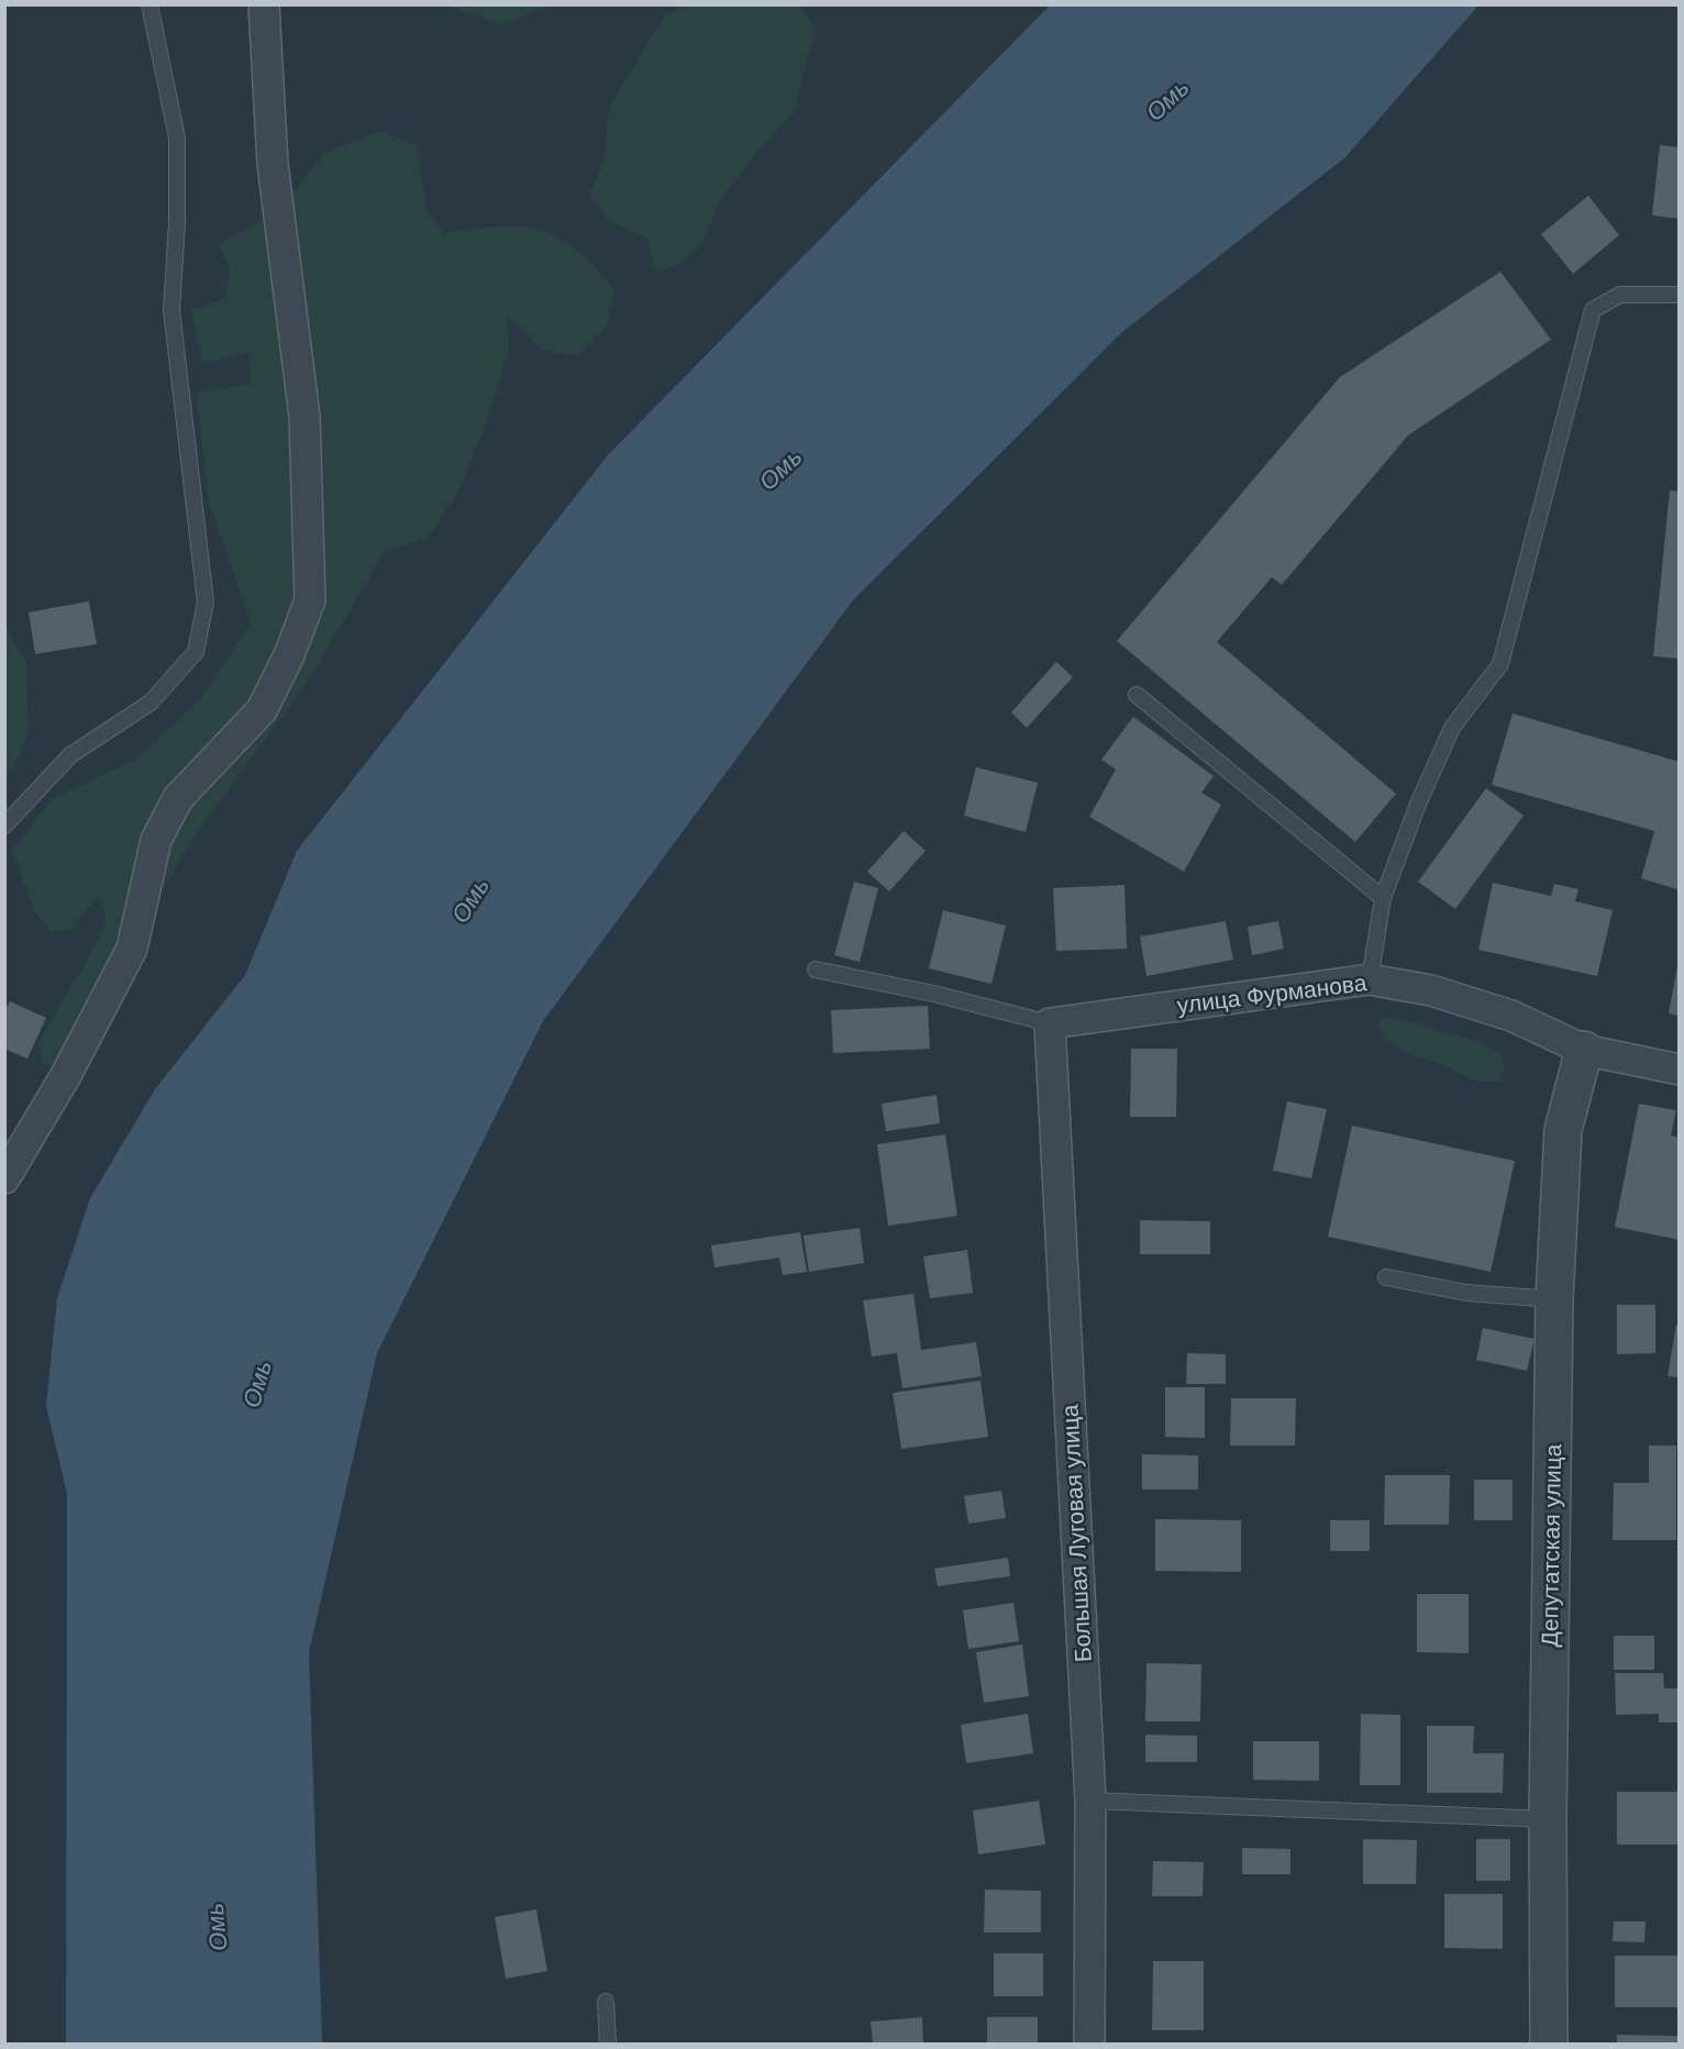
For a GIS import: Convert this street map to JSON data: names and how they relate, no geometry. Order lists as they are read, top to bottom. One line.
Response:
{"streets":{"street":["улица Фурманова","Большая Луговая улица","Депутатская улица"]},"crossings":[["улица Фурманова","Большая Луговая улица"],["улица Фурманова","Депутатская улица"]],"water":["Омь"]}
